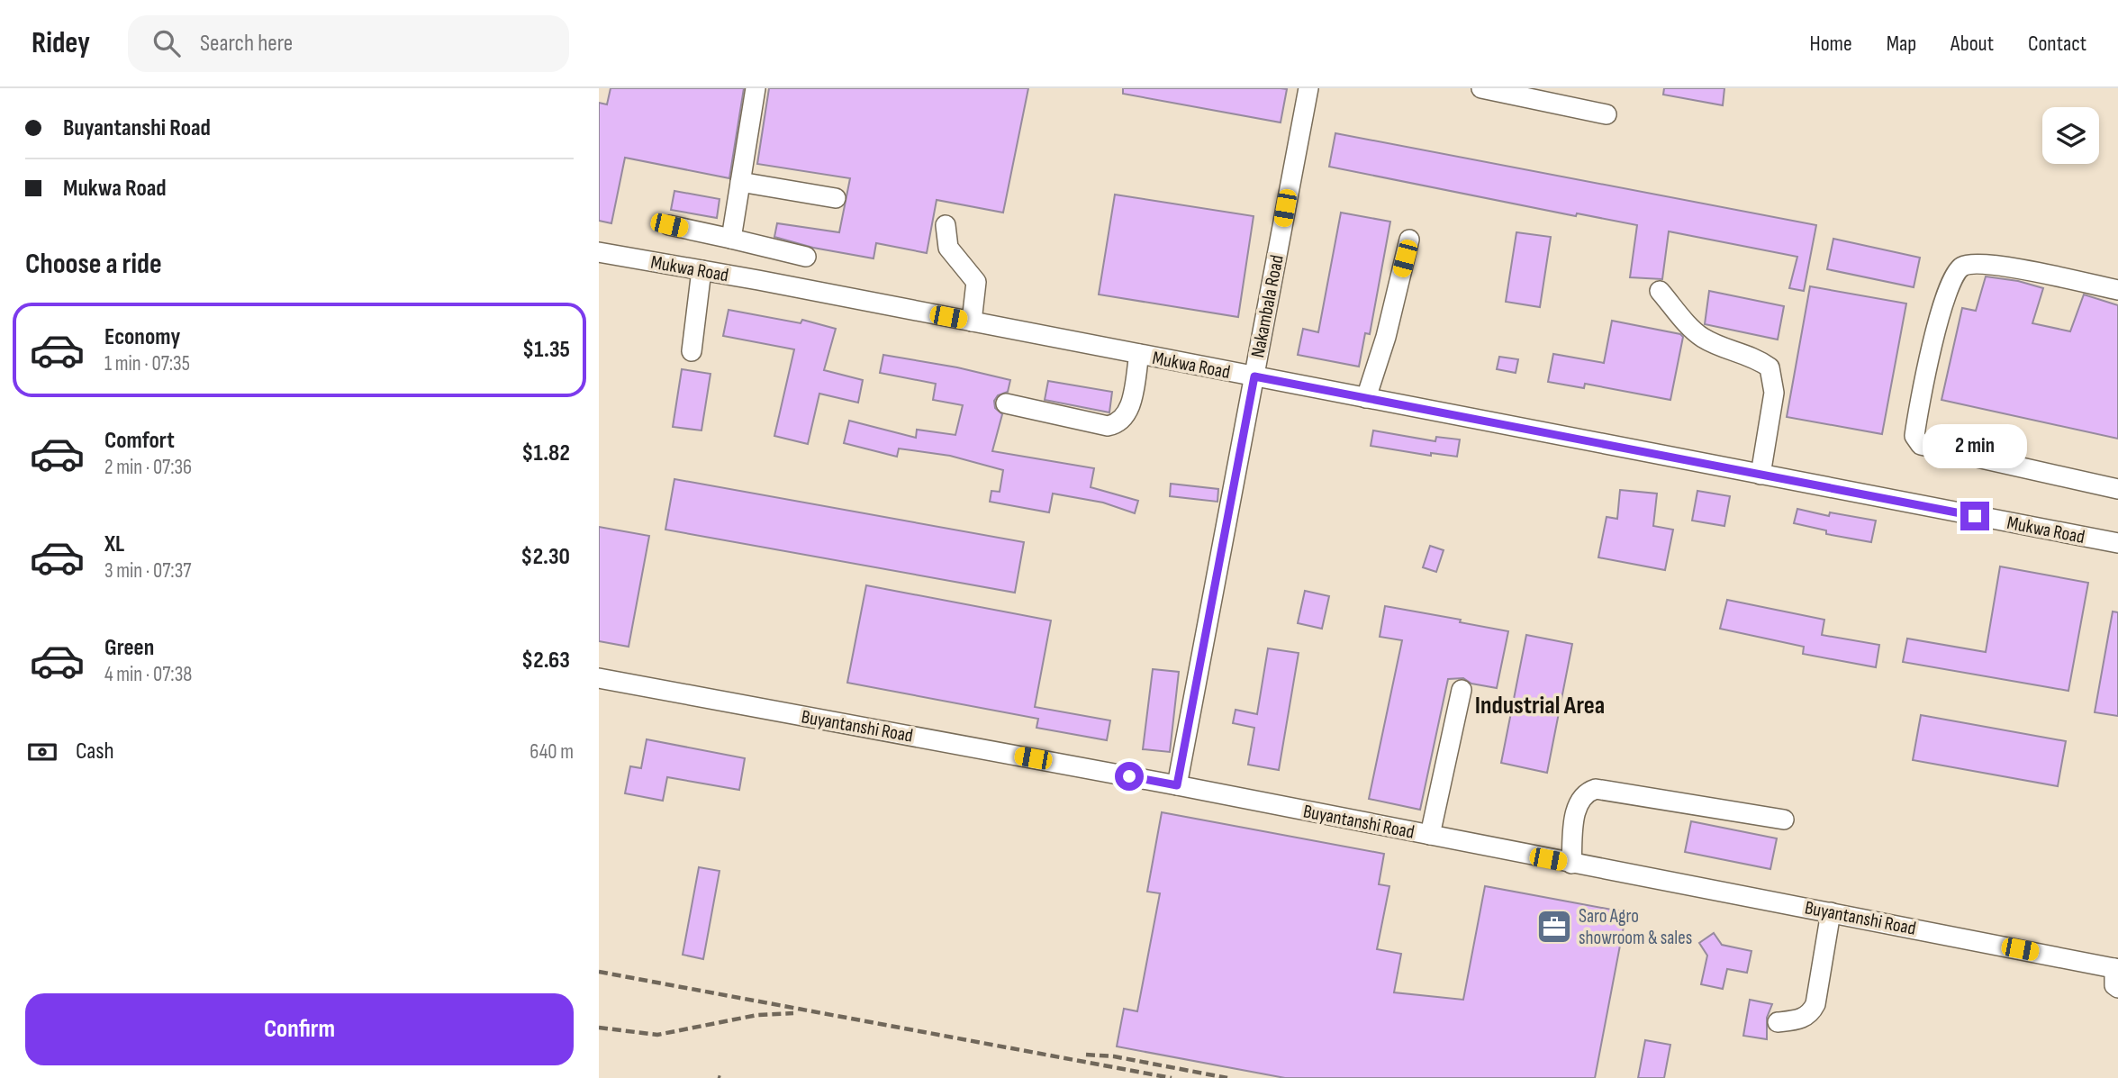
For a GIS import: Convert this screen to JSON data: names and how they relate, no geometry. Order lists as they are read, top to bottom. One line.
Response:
{"streets":{"street":["Mukwa Road","Nakambala Road","Buyantanshi Road"]},"crossings":[["Mukwa Road","Nakambala Road"],["Nakambala Road","Buyantanshi Road"]],"districts":["Industrial Area"],"places":{"office":["Saro Agro showroom & sales"]},"page":{"header":"Ridey","search":"Search here","nav":["Home","Map","About","Contact"],"banner":["Buyantanshi Road","Mukwa Road"],"heading":"Choose a ride","list":[{"name":"Economy","note":"1 min · 07:35","value":"$1.35"},{"name":"Comfort","note":"2 min · 07:36","value":"$1.82"},{"name":"XL","note":"3 min · 07:37","value":"$2.30"},{"name":"Green","note":"4 min · 07:38","value":"$2.63"}],"bubble":"2 min","pay":["Cash","640 m"],"buttons":"Confirm"}}
